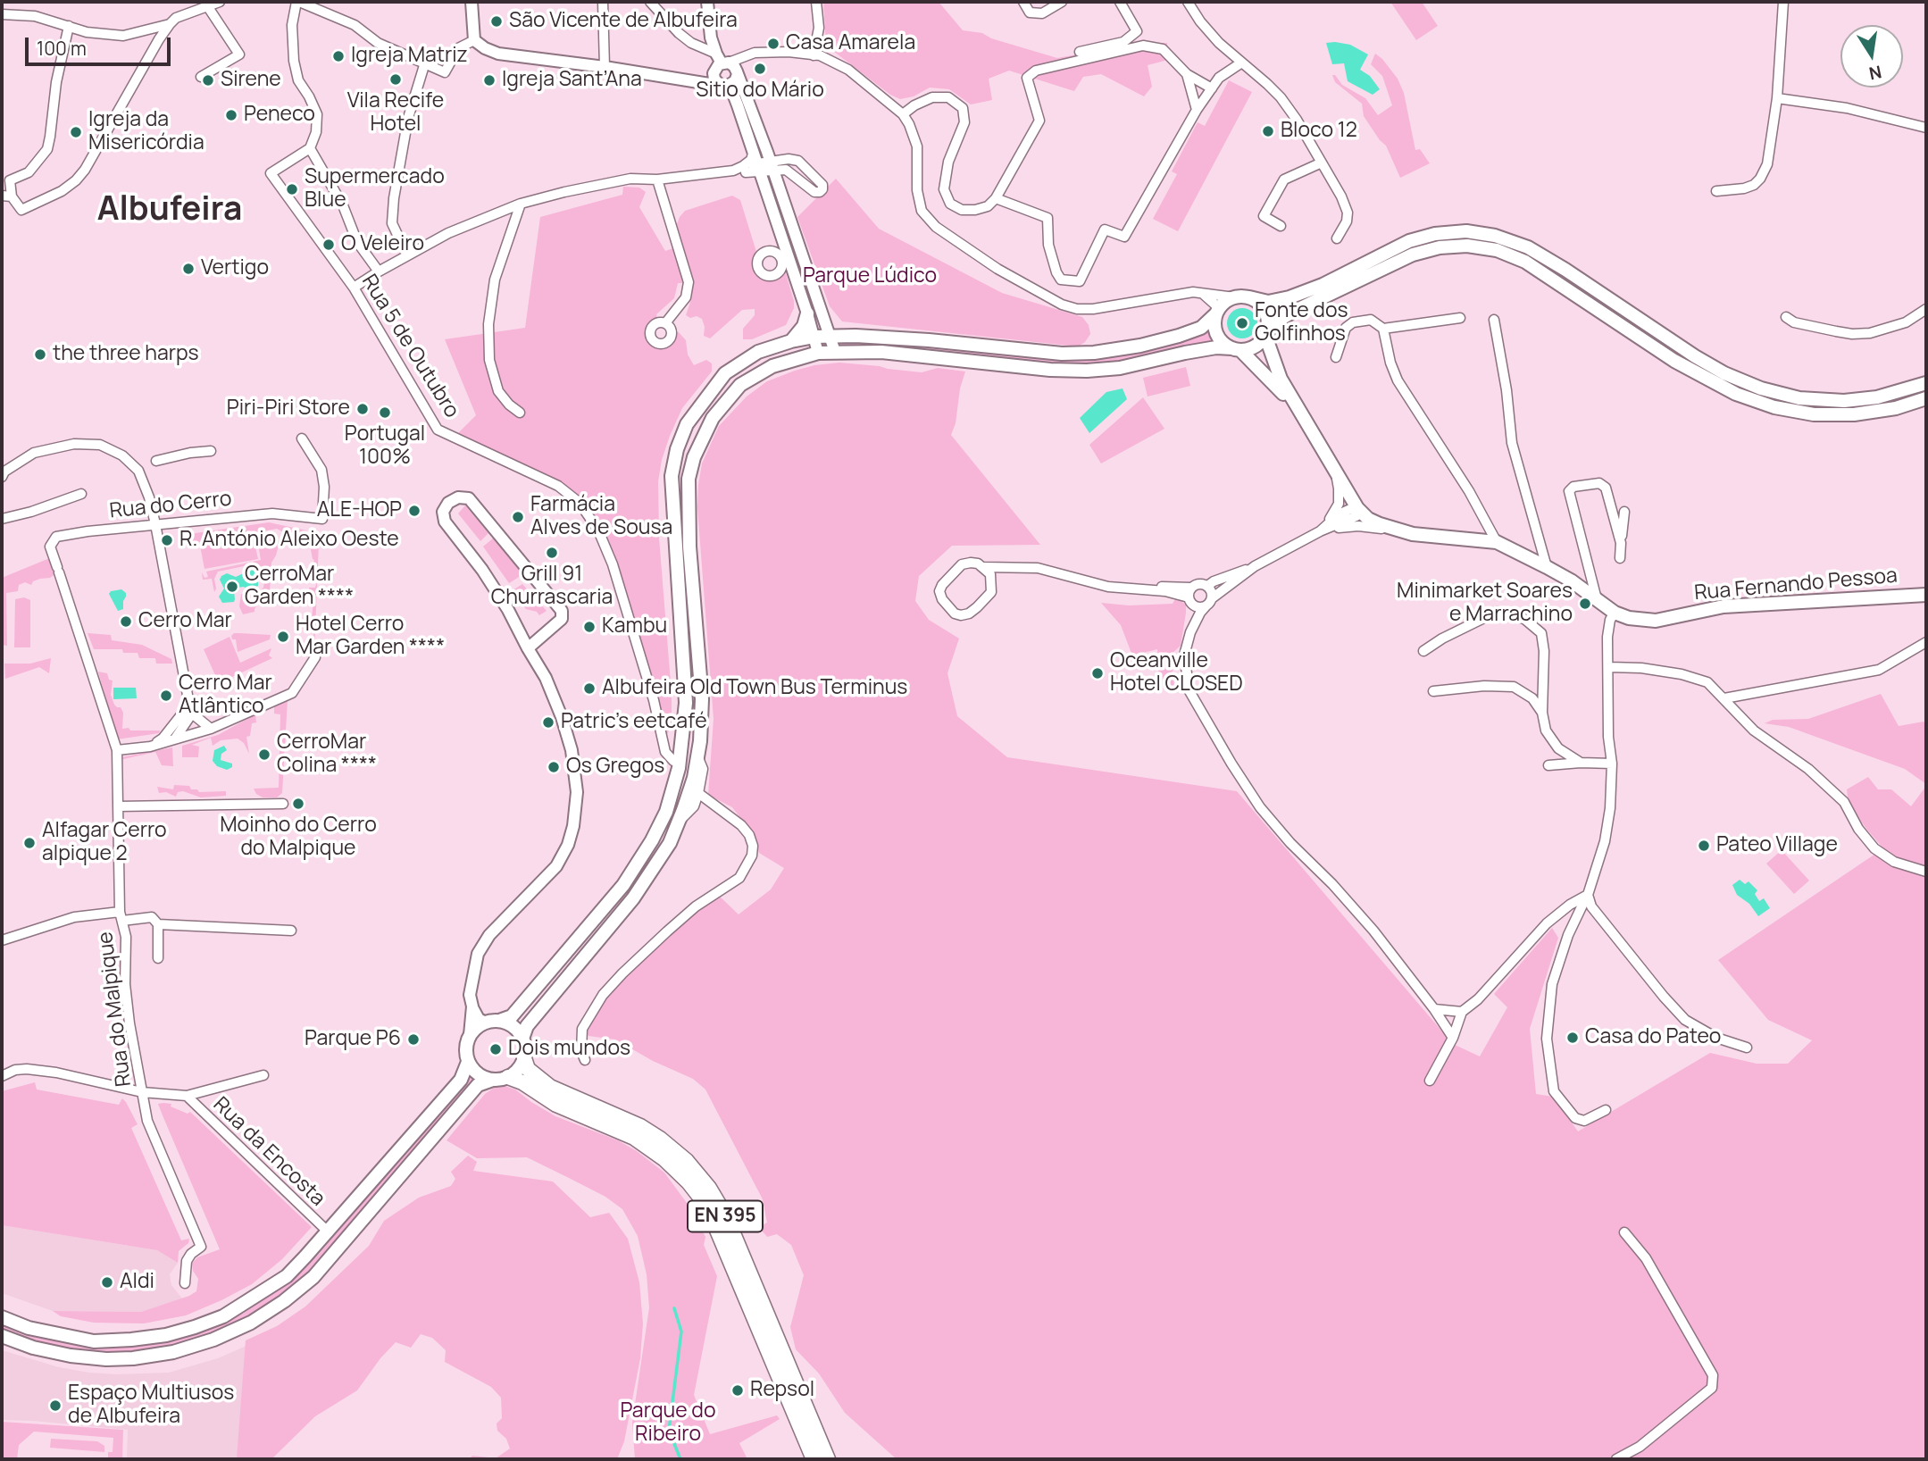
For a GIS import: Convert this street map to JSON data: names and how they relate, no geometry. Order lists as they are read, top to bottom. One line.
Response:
{"streets":{"main road":["Rua Fernando Pessoa","EN 395"],"street":["Rua 5 de Outubro","Rua do Cerro","Rua do Malpique","Rua da Encosta"]},"crossings":[["Rua do Cerro","Rua do Malpique"],["Rua do Malpique","Rua da Encosta"]],"districts":["Albufeira"],"parks":["Parque Lúdico","Parque do Ribeiro"],"places":["São Vicente de Albufeira","Casa Amarela","Igreja Matriz","Sitio do Mário","Vila Recife Hotel","Sirene","Igreja Sant’Ana","Peneco","Bloco 12","Igreja da Misericórdia","Supermercado Blue","O Veleiro","Vertigo","Fonte dos Golfinhos","the three harps","Piri-Piri Store","Portugal 100%","ALE-HOP","Farmácia Alves de Sousa","R. António Aleixo Oeste","Grill 91 Churrascaria","CerroMar Garden ****","Minimarket Soares e Marrachino","Cerro Mar","Kambu","Hotel Cerro Mar Garden ****","Oceanville Hotel CLOSED","Albufeira Old Town Bus Terminus","Cerro Mar Atlântico","Patric’s eetcafé","CerroMar Colina ****","Os Gregos","Moinho do Cerro do Malpique","Alfagar Cerro alpique 2","Pateo Village","Casa do Pateo","Parque P6","Dois mundos","Aldi","Repsol","Espaço Multiusos de Albufeira"],"scale_bar":"100 m","north":"bottom"}
